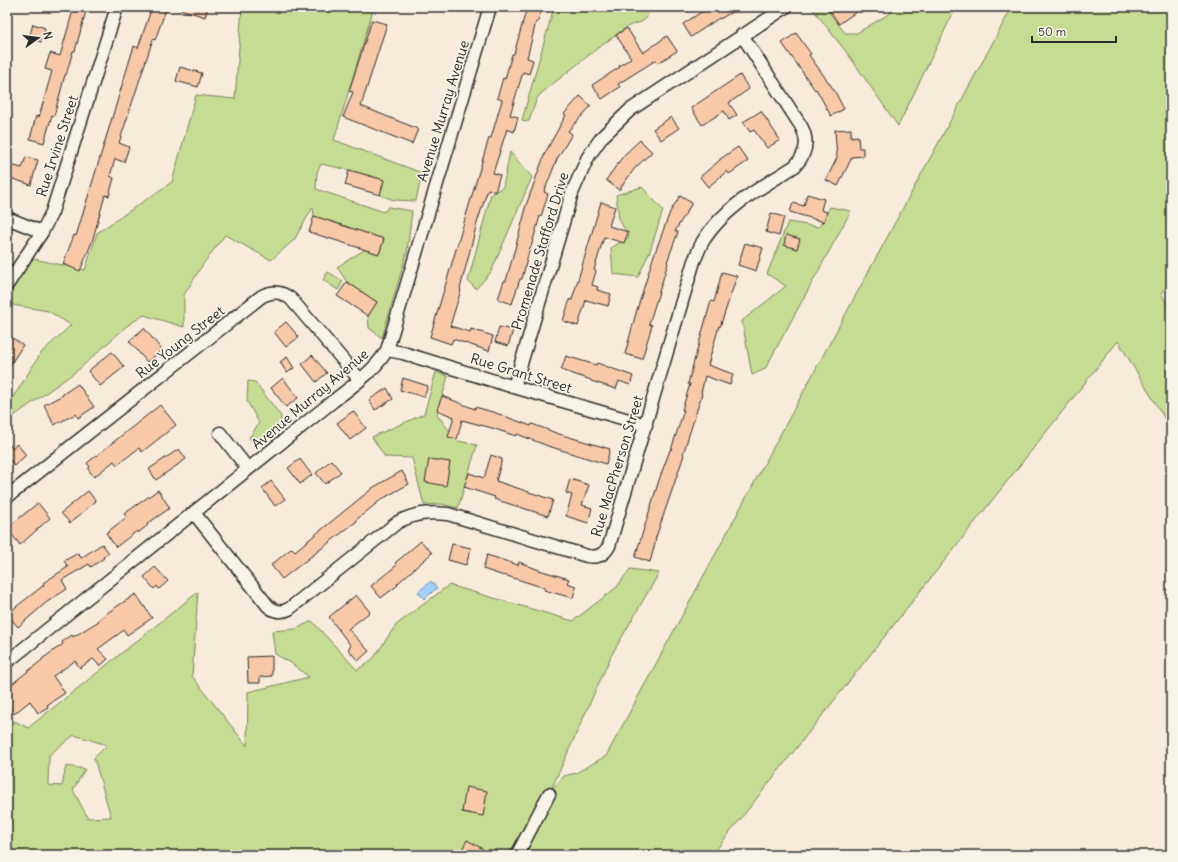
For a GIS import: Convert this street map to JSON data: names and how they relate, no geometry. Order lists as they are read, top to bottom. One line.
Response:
{"streets":{"street":["Avenue Murray Avenue","Rue Irvine Street","Promenade Stafford Drive","Rue Young Street","Rue Grant Street","Rue MacPherson Street"]},"crossings":[["Avenue Murray Avenue","Rue Young Street"],["Avenue Murray Avenue","Rue Grant Street"],["Avenue Murray Avenue","Rue MacPherson Street"],["Promenade Stafford Drive","Rue Grant Street"],["Promenade Stafford Drive","Rue MacPherson Street"],["Rue Grant Street","Rue MacPherson Street"]],"scale_bar":"50 m","north":"right"}
